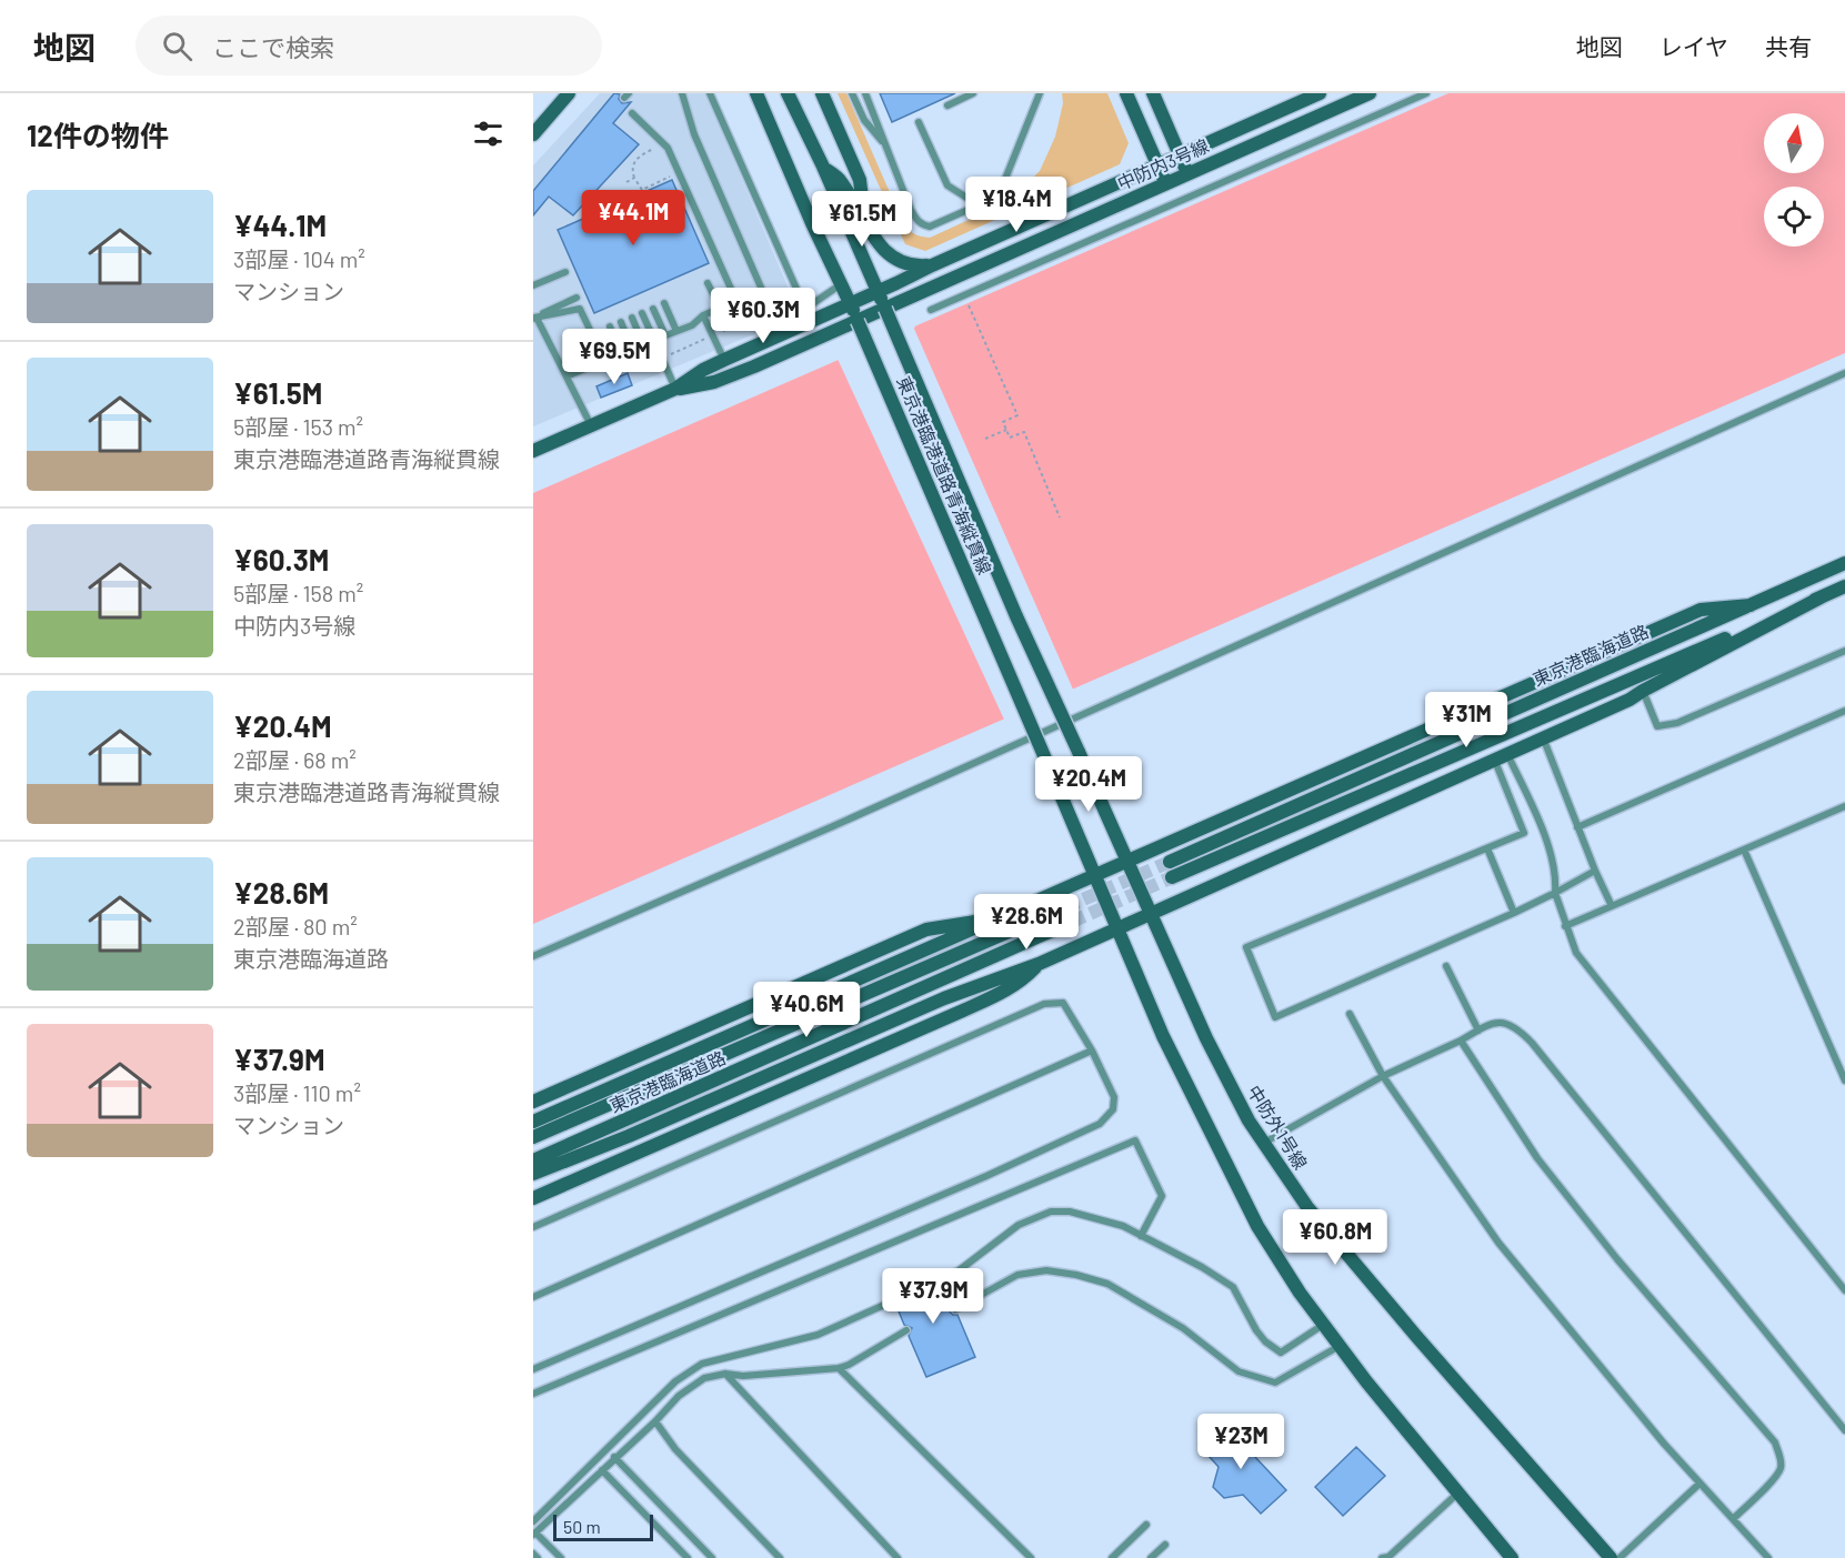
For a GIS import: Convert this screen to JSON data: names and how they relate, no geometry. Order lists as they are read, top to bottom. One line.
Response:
{"streets":{"street":["中防内3号線","東京港臨港道路青海縦貫線","東京港臨海道路","中防外1号線"]},"crossings":[["中防内3号線","東京港臨港道路青海縦貫線"],["東京港臨港道路青海縦貫線","中防外1号線"]],"scale_bar":"50 m","north":"top","page":{"header":"地図","search":"ここで検索","nav":["地図","レイヤ","共有"],"heading":"12件の物件","list":[{"name":"¥44.1M","note":"3部屋 · 104 m² · マンション"},{"name":"¥61.5M","note":"5部屋 · 153 m² · 東京港臨港道路青海縦貫線"},{"name":"¥60.3M","note":"5部屋 · 158 m² · 中防内3号線"},{"name":"¥20.4M","note":"2部屋 · 68 m² · 東京港臨港道路青海縦貫線"},{"name":"¥28.6M","note":"2部屋 · 80 m² · 東京港臨海道路"},{"name":"¥37.9M","note":"3部屋 · 110 m² · マンション"}],"price":["¥18.4M","¥44.1M","¥61.5M","¥60.3M","¥69.5M","¥31M","¥20.4M","¥28.6M","¥40.6M","¥60.8M","¥37.9M","¥23M"],"scale":"50 m"}}
